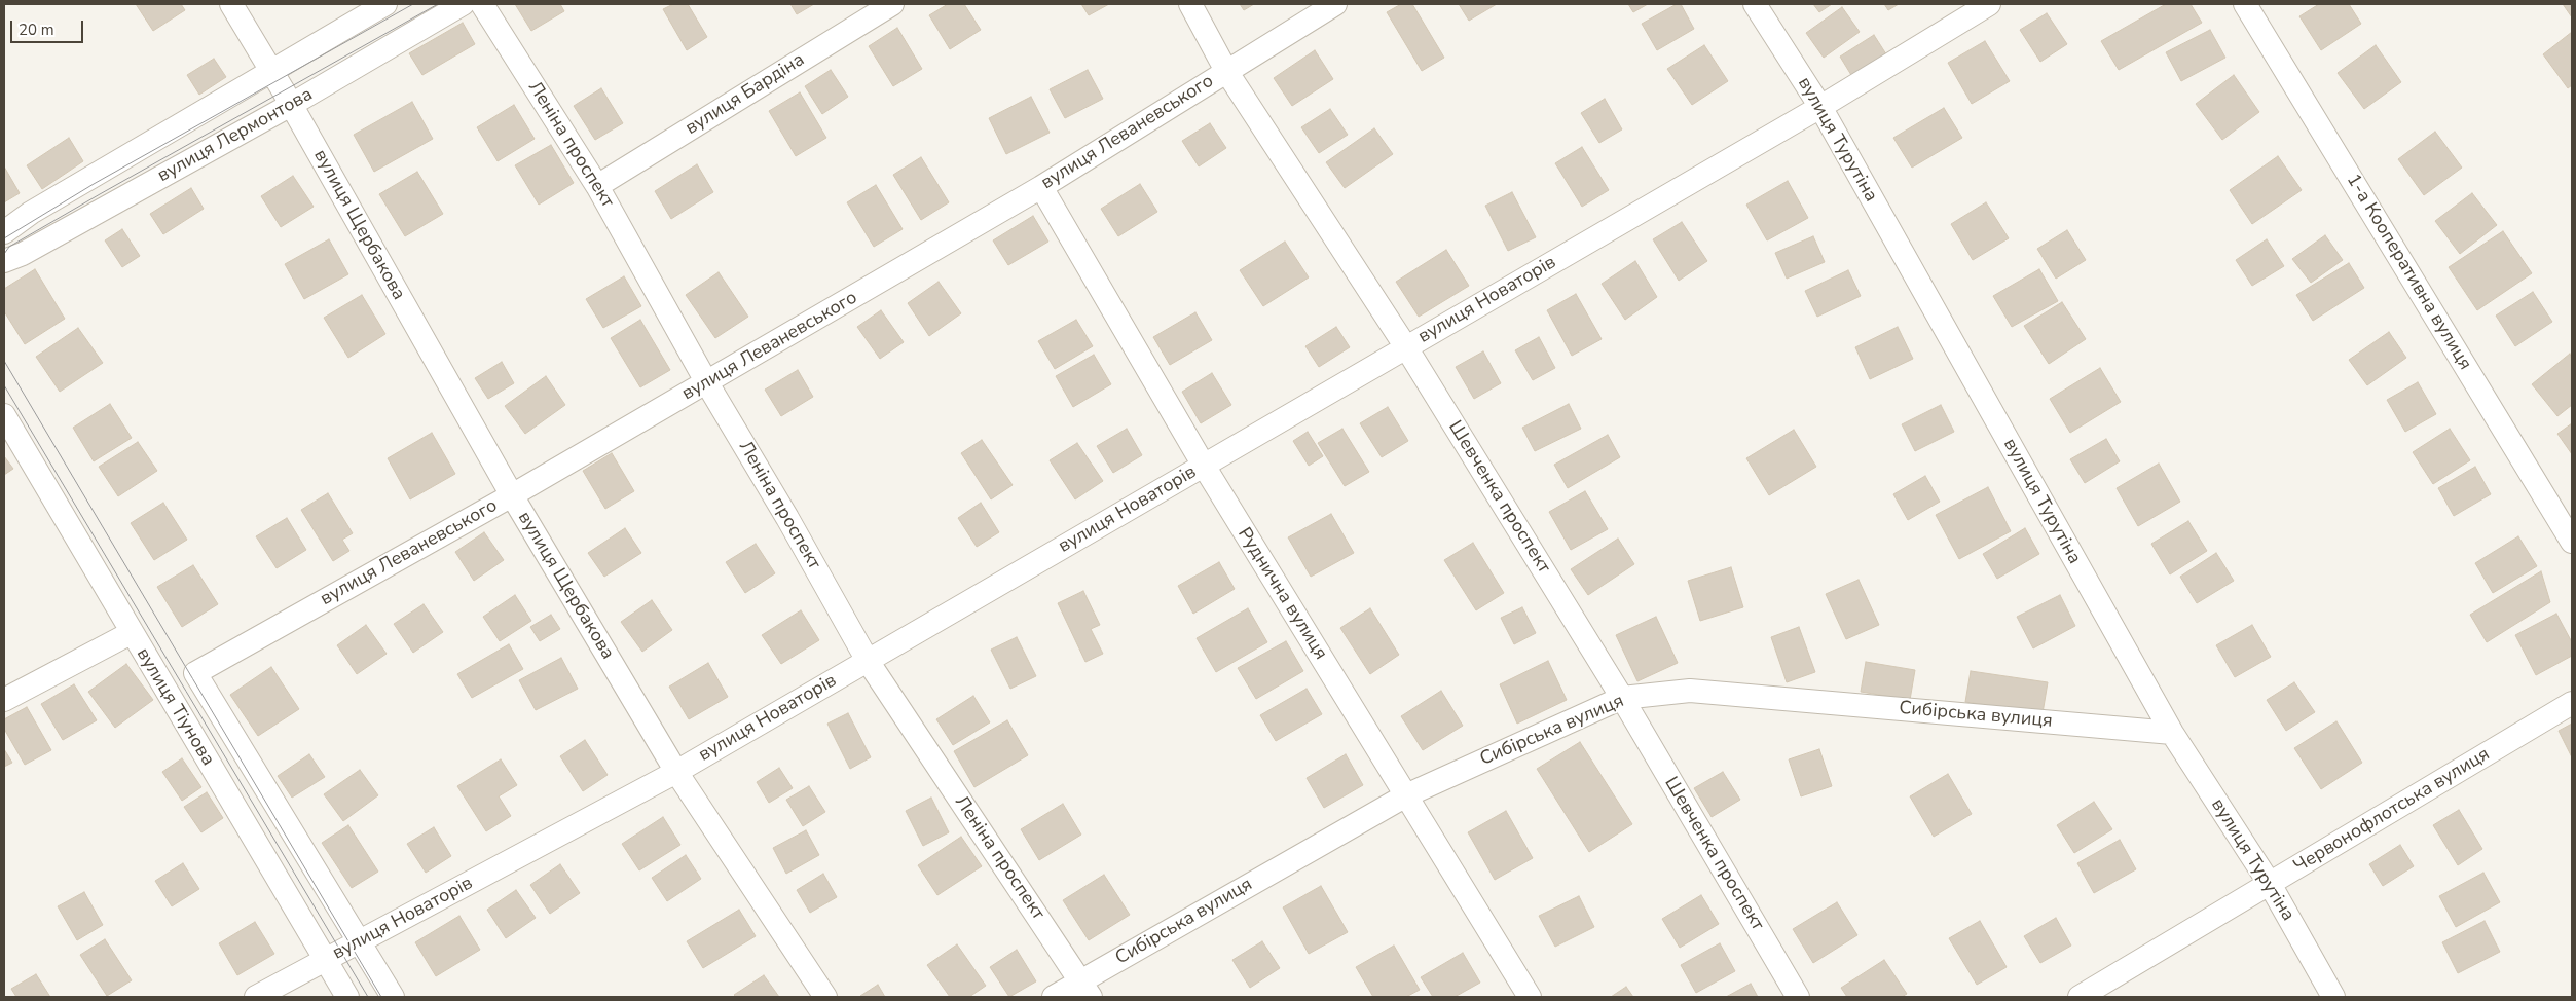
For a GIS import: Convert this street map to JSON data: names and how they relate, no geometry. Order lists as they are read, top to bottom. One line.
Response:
{"streets":{"street":["вулиця Бардіна","вулиця Леваневського","вулиця Лермонтова","вулиця Турутіна","Леніна проспект","вулиця Щербакова","1-а Кооперативна вулиця","вулиця Новаторів","Шевченка проспект","Руднична вулиця","вулиця Тіунова","Сибірська вулиця","Червонофлотська вулиця"]},"crossings":[["вулиця Бардіна","Леніна проспект"],["вулиця Леваневського","Леніна проспект"],["вулиця Леваневського","вулиця Щербакова"],["вулиця Леваневського","вулиця Новаторів"],["вулиця Леваневського","Шевченка проспект"],["вулиця Леваневського","Руднична вулиця"],["вулиця Лермонтова","вулиця Щербакова"],["вулиця Турутіна","вулиця Новаторів"],["вулиця Турутіна","Сибірська вулиця"],["вулиця Турутіна","Червонофлотська вулиця"],["Леніна проспект","вулиця Новаторів"],["Леніна проспект","Сибірська вулиця"],["вулиця Щербакова","вулиця Новаторів"],["вулиця Новаторів","Шевченка проспект"],["вулиця Новаторів","Руднична вулиця"],["вулиця Новаторів","вулиця Тіунова"],["Шевченка проспект","Сибірська вулиця"],["Руднична вулиця","Сибірська вулиця"]],"scale_bar":"20 m"}
